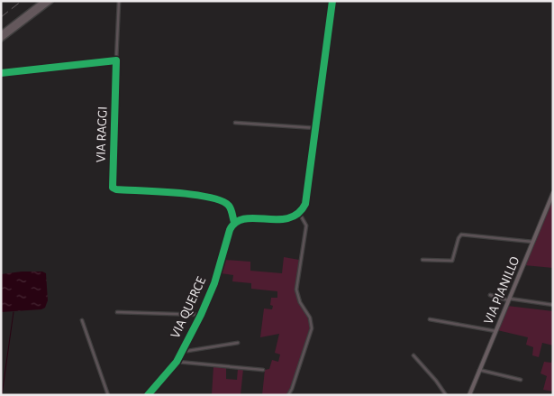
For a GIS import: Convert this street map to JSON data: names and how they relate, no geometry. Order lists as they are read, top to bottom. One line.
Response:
{"streets":{"street":["VIA RAGGI","VIA PIANILLO","VIA QUERCE"]},"crossings":[["VIA RAGGI","VIA QUERCE"]]}
